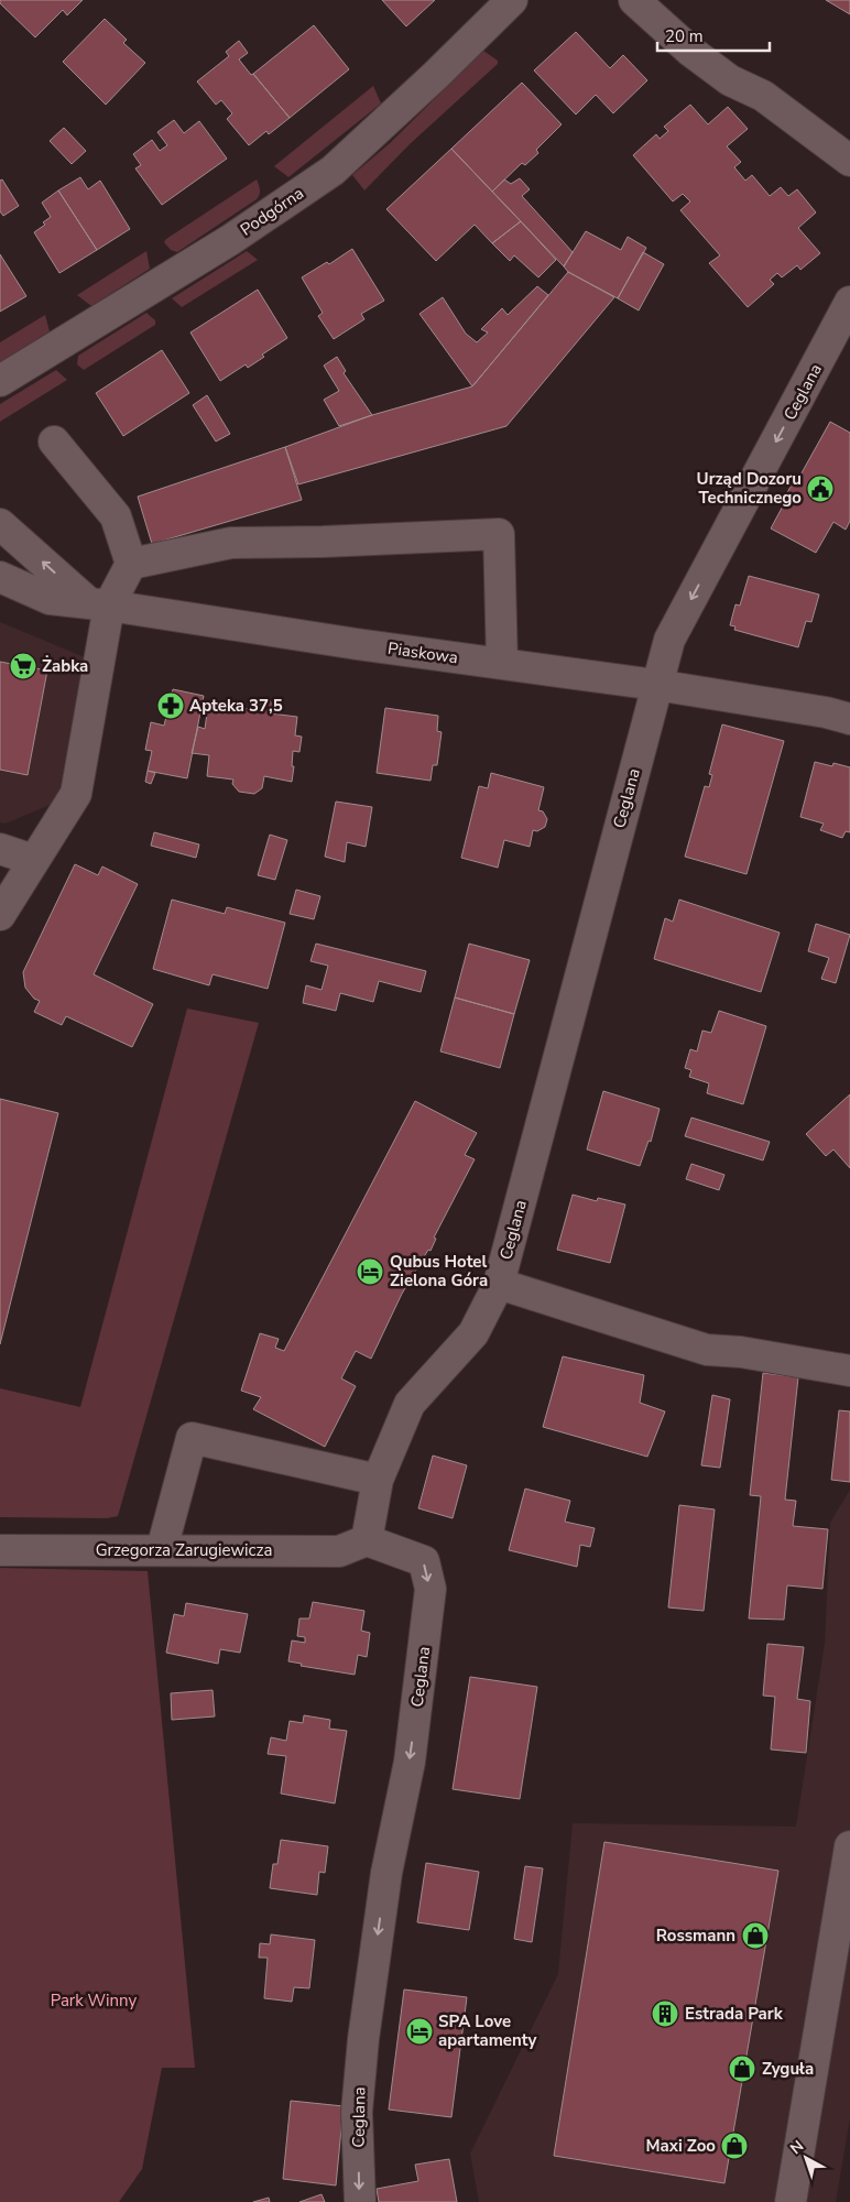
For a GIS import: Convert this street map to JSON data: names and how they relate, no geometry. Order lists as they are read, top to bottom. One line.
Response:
{"streets":{"street":["Podgórna","Ceglana","Piaskowa","Grzegorza Zarugiewicza"]},"crossings":[["Ceglana","Piaskowa"],["Ceglana","Grzegorza Zarugiewicza"]],"one_way":["Ceglana"],"parks":["Park Winny"],"places":{"public building":["Urząd Dozoru Technicznego"],"supermarket":["Żabka"],"pharmacy":["Apteka 37,5"],"hotel":["Qubus Hotel Zielona Góra","SPA Love apartamenty"],"shop":["Rossmann","Zyguła","Maxi Zoo"],"building":["Estrada Park"]},"scale_bar":"20 m","north":"top left"}
